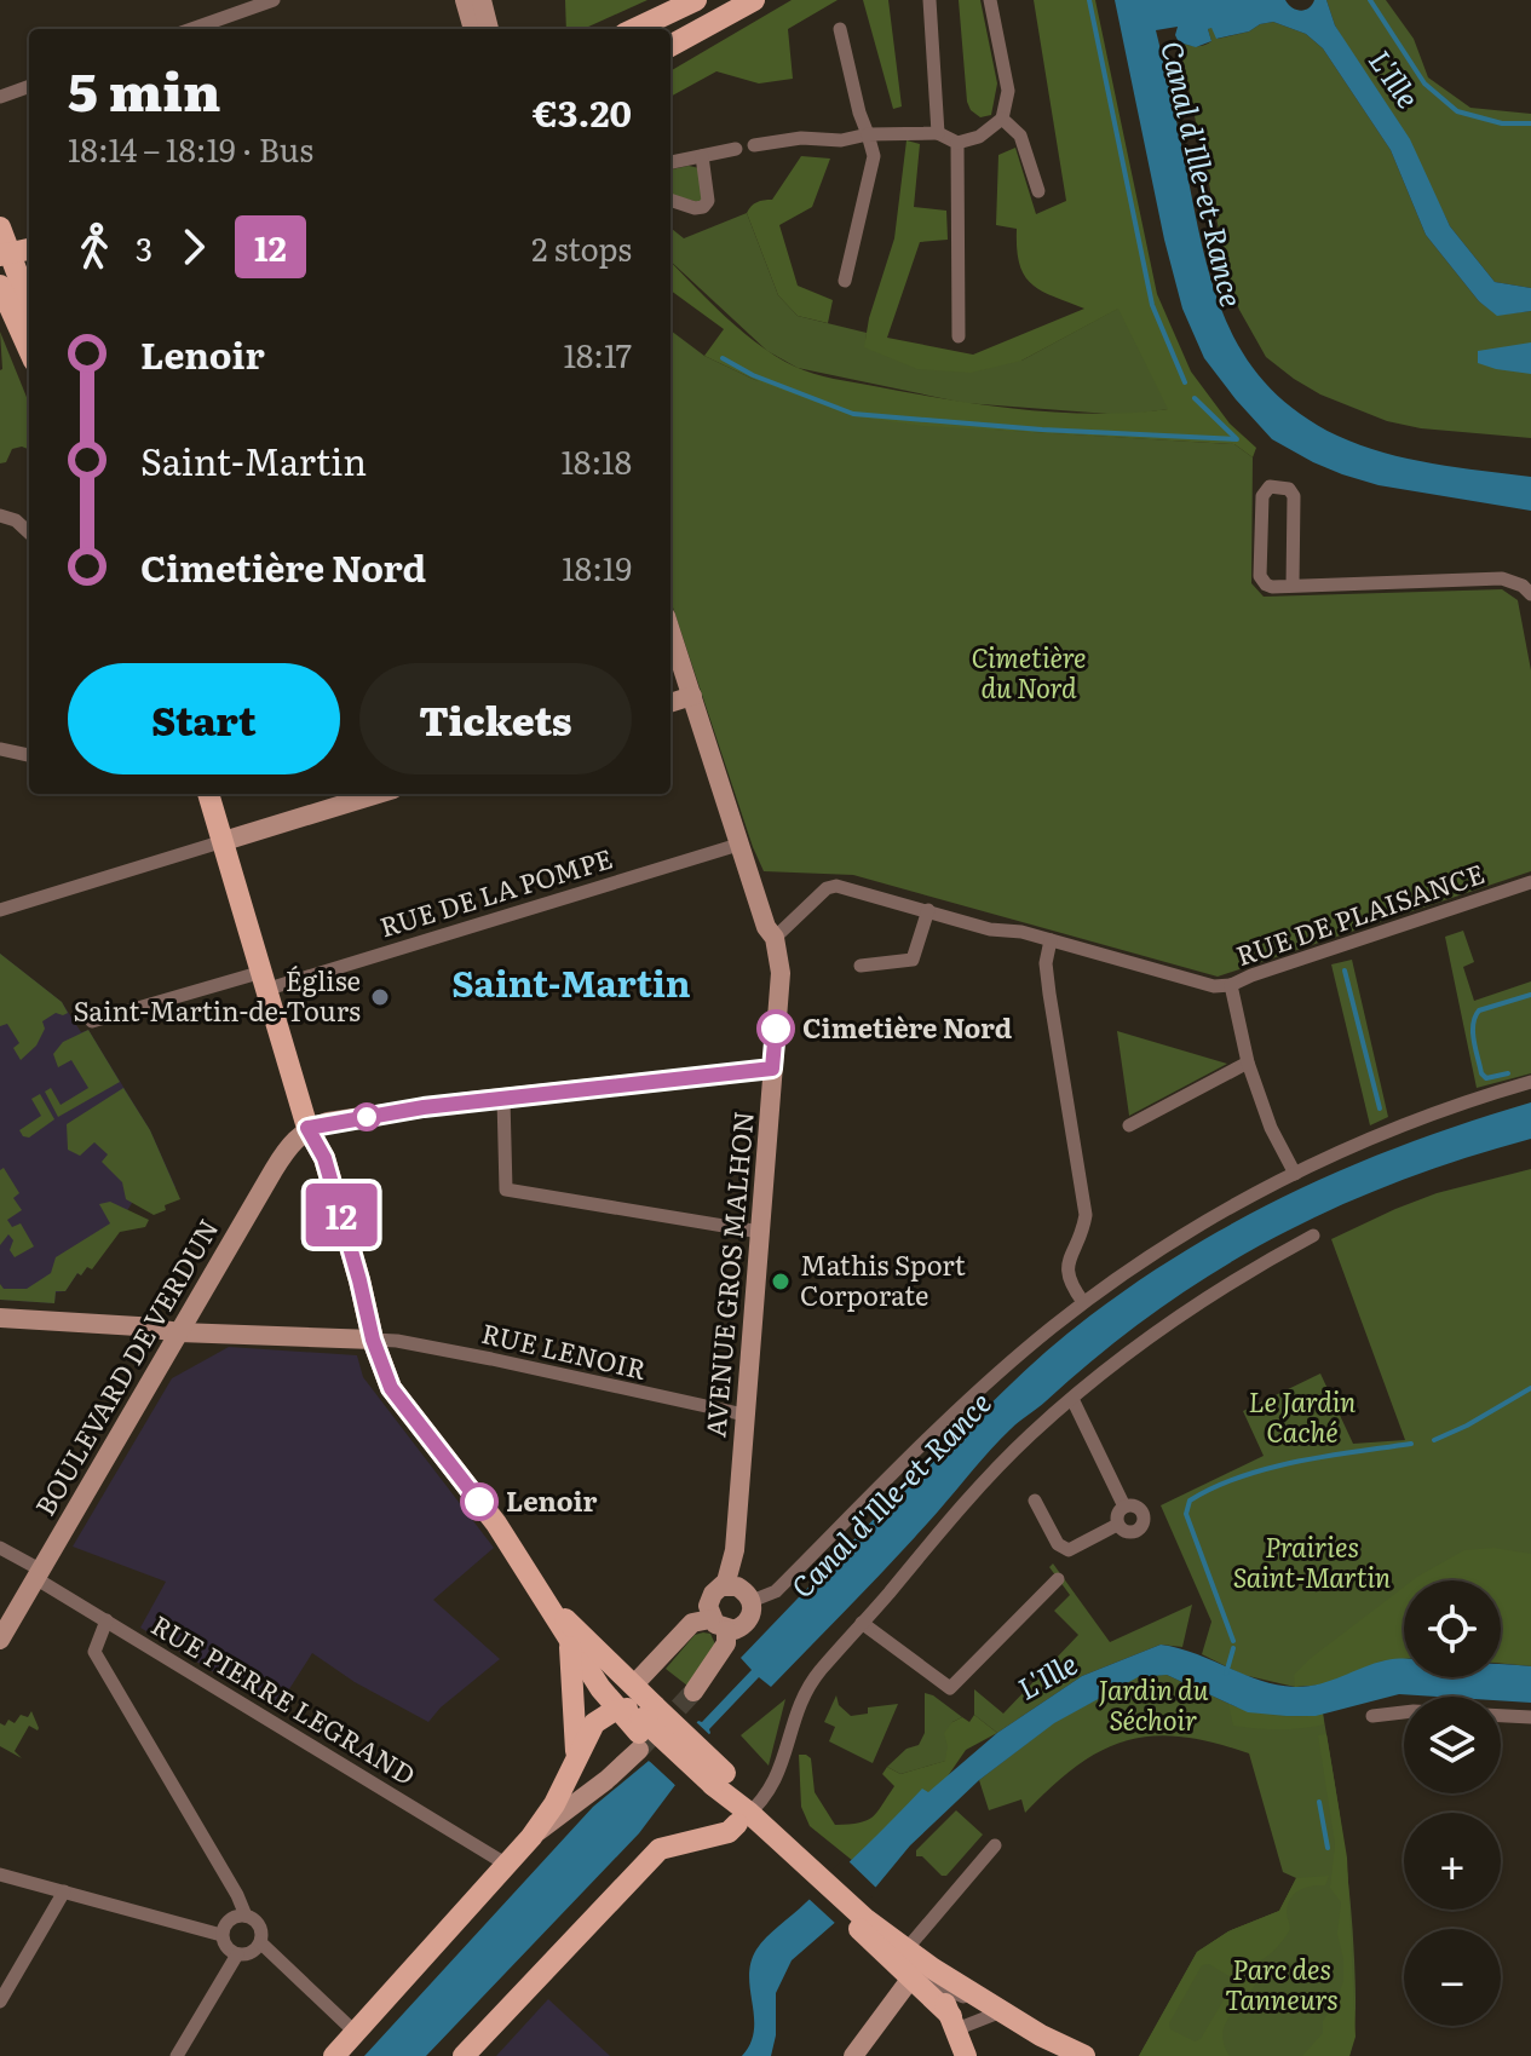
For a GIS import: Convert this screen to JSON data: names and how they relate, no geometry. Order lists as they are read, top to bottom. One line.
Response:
{"streets":{"street":["RUE DE LA POMPE","RUE DE PLAISANCE","AVENUE GROS MALHON","RUE LENOIR","BOULEVARD DE VERDUN","RUE PIERRE LEGRAND"]},"crossings":[["RUE DE LA POMPE","AVENUE GROS MALHON"],["AVENUE GROS MALHON","RUE LENOIR"],["BOULEVARD DE VERDUN","RUE PIERRE LEGRAND"]],"districts":["Saint-Martin"],"water":["L'Ille","Canal d'Ille-et-Rance"],"parks":["Cimetière du Nord","Le Jardin Caché","Prairies Saint-Martin","Jardin du Séchoir","Parc des Tanneurs"],"places":["Église Saint-Martin-de-Tours","Cimetière Nord","Mathis Sport Corporate","Lenoir"],"lines":["bus line 12"],"page":{"on_map":"12","heading":["5 min","18:14 – 18:19 · Bus","€3.20"],"legs":["3","12","2 stops"],"list":[{"name":"Lenoir","value":"18:17"},{"name":"Saint-Martin","value":"18:18"},{"name":"Cimetière Nord","value":"18:19"}],"buttons":["Start","Tickets"],"map_buttons":["+","−"]}}
